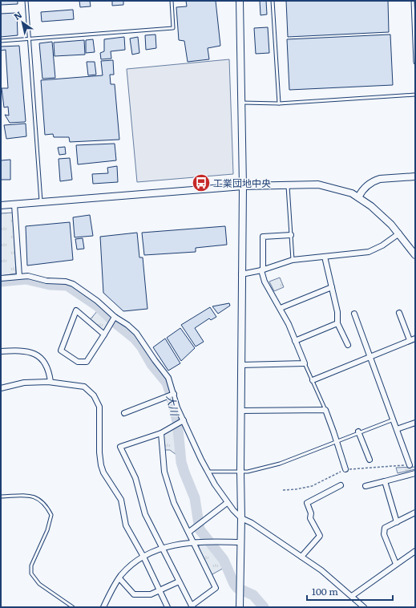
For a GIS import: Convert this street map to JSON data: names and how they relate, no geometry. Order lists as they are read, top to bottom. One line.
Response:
{"water":["大川"],"places":{"bus stop":["工業団地中央"]},"scale_bar":"100 m","north":"top left"}
